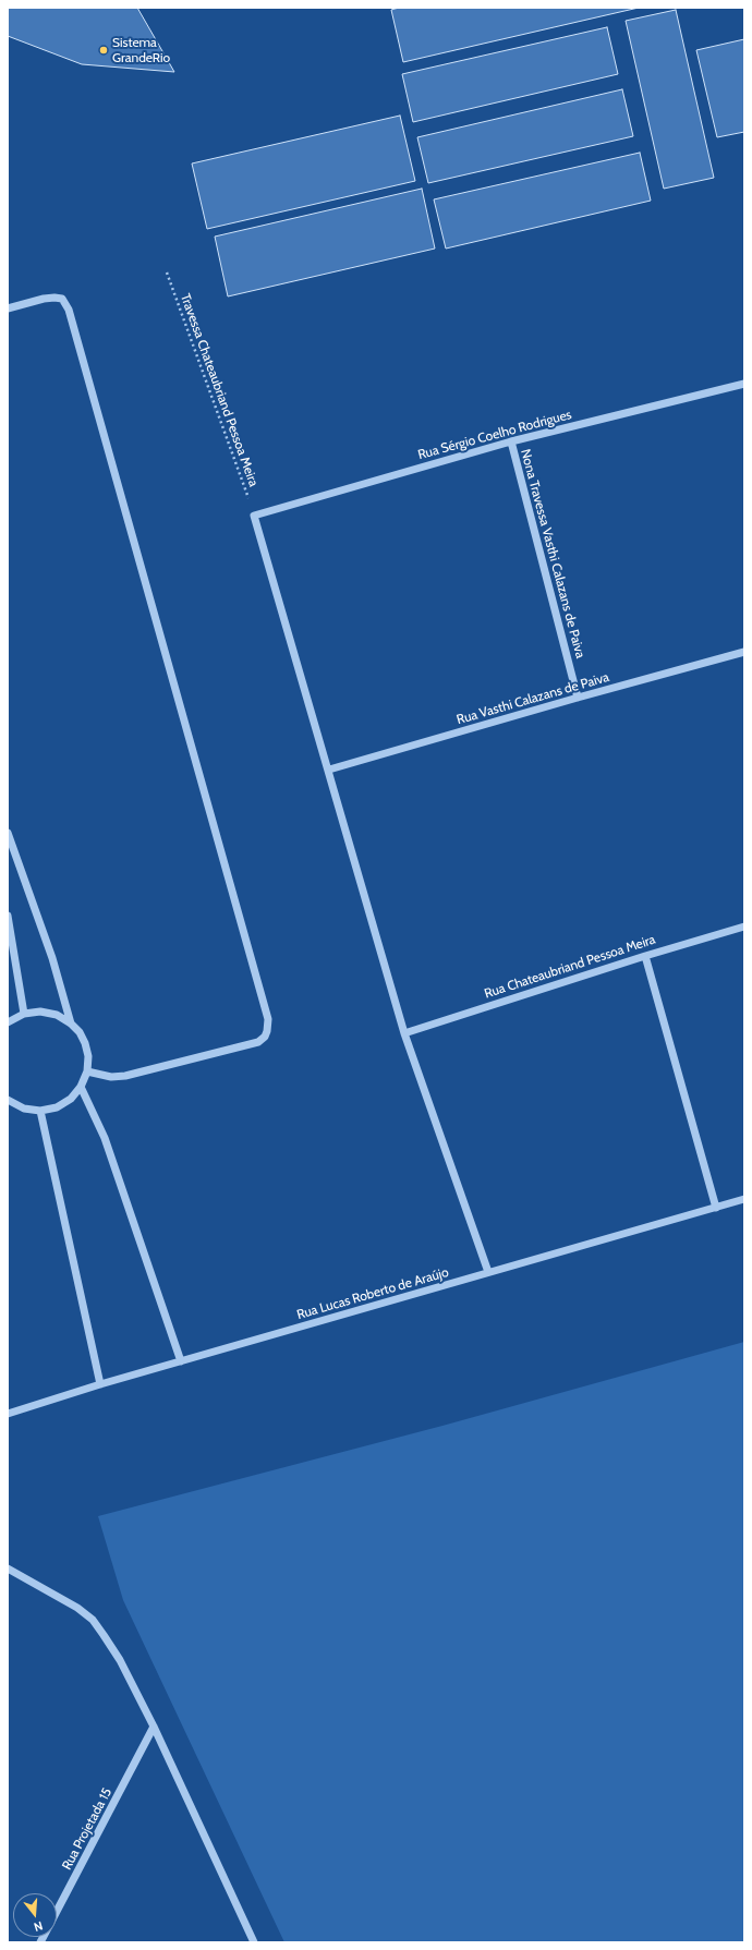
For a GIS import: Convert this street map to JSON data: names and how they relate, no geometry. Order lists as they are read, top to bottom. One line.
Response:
{"streets":{"street":["Rua Sérgio Coelho Rodrigues","Nona Travessa Vasthi Calazans de Paiva","Rua Vasthi Calazans de Paiva","Rua Chateaubriand Pessoa Meira","Rua Lucas Roberto de Araújo","Rua Projetada 15"],"path":["Travessa Chateaubriand Pessoa Meira"]},"crossings":[["Travessa Chateaubriand Pessoa Meira","Rua Sérgio Coelho Rodrigues"],["Rua Sérgio Coelho Rodrigues","Nona Travessa Vasthi Calazans de Paiva"],["Nona Travessa Vasthi Calazans de Paiva","Rua Vasthi Calazans de Paiva"]],"places":["Sistema GrandeRio"],"north":"bottom"}
